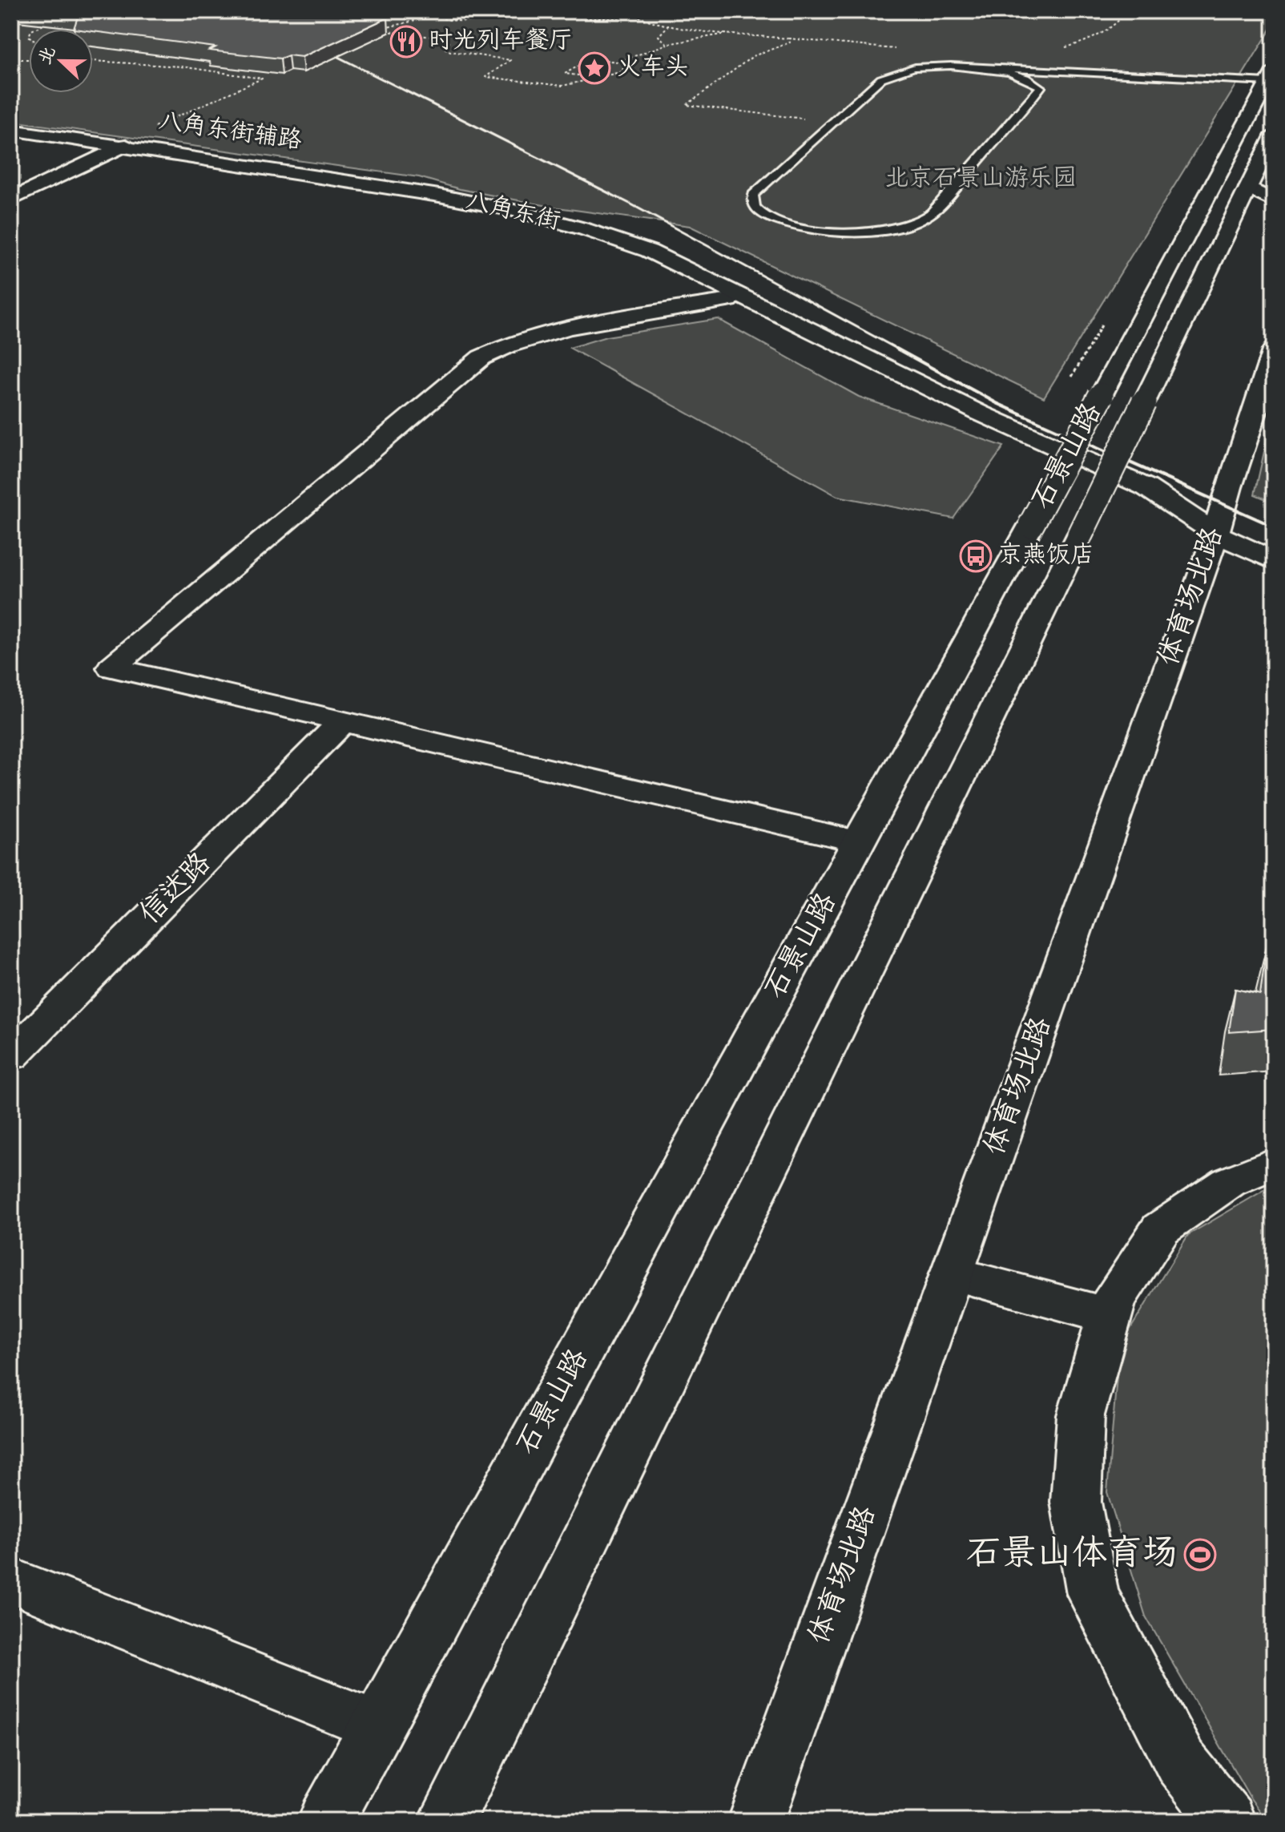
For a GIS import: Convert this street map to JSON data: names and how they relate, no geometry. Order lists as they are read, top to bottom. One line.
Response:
{"streets":{"street":["八角东街辅路","八角东街","石景山路","体育场北路","信达路"]},"crossings":[["八角东街辅路","八角东街"],["八角东街","体育场北路"]],"parks":["北京石景山游乐园"],"places":{"restaurant":["时光列车餐厅"],"place":["火车头"],"bus stop":["京燕饭店"],"sports":["石景山体育场"]},"north":"left"}
